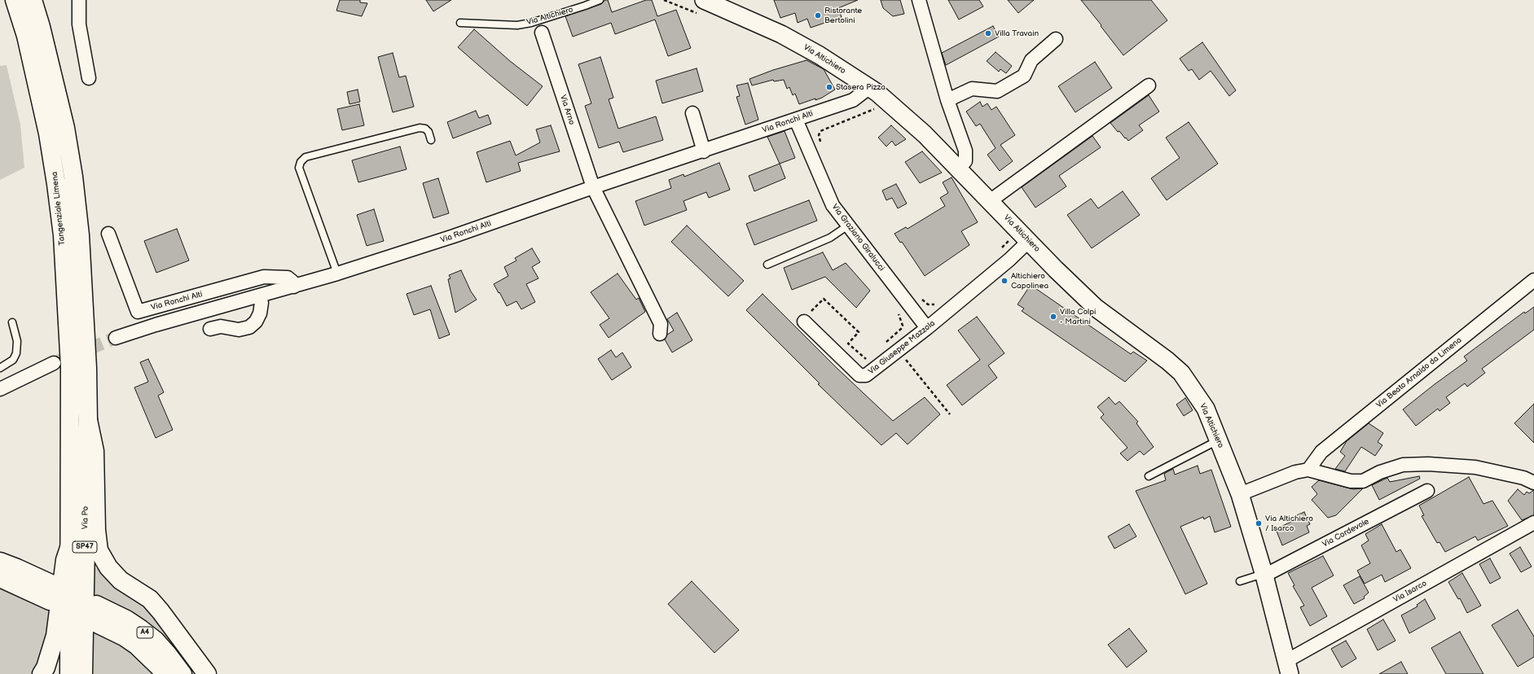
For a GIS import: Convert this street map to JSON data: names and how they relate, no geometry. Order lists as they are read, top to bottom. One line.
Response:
{"streets":{"highway":["Tangenziale Limena","Via Po","SP47","A4"],"street":["Via Altichiero","Via Arno","Via Ronchi Alti","Via Graziano Giralucci","Via Giuseppe Mazzola","Via Beato Arnaldo da Limena","Via Cordevole","Via Isarco"]},"crossings":[["Via Altichiero","Via Ronchi Alti"],["Via Altichiero","Via Giuseppe Mazzola"],["Via Altichiero","Via Cordevole"],["Via Altichiero","Via Isarco"],["Via Arno","Via Ronchi Alti"],["Via Ronchi Alti","Via Graziano Giralucci"],["Tangenziale Limena","Via Po"],["Via Graziano Giralucci","Via Giuseppe Mazzola"]],"places":["Ristorante Bertolini","Villa Travain","Stasera Pizza","Altichiero Capolinea","Villa Colpi - Martini","Via Altichiero / Isarco"]}
